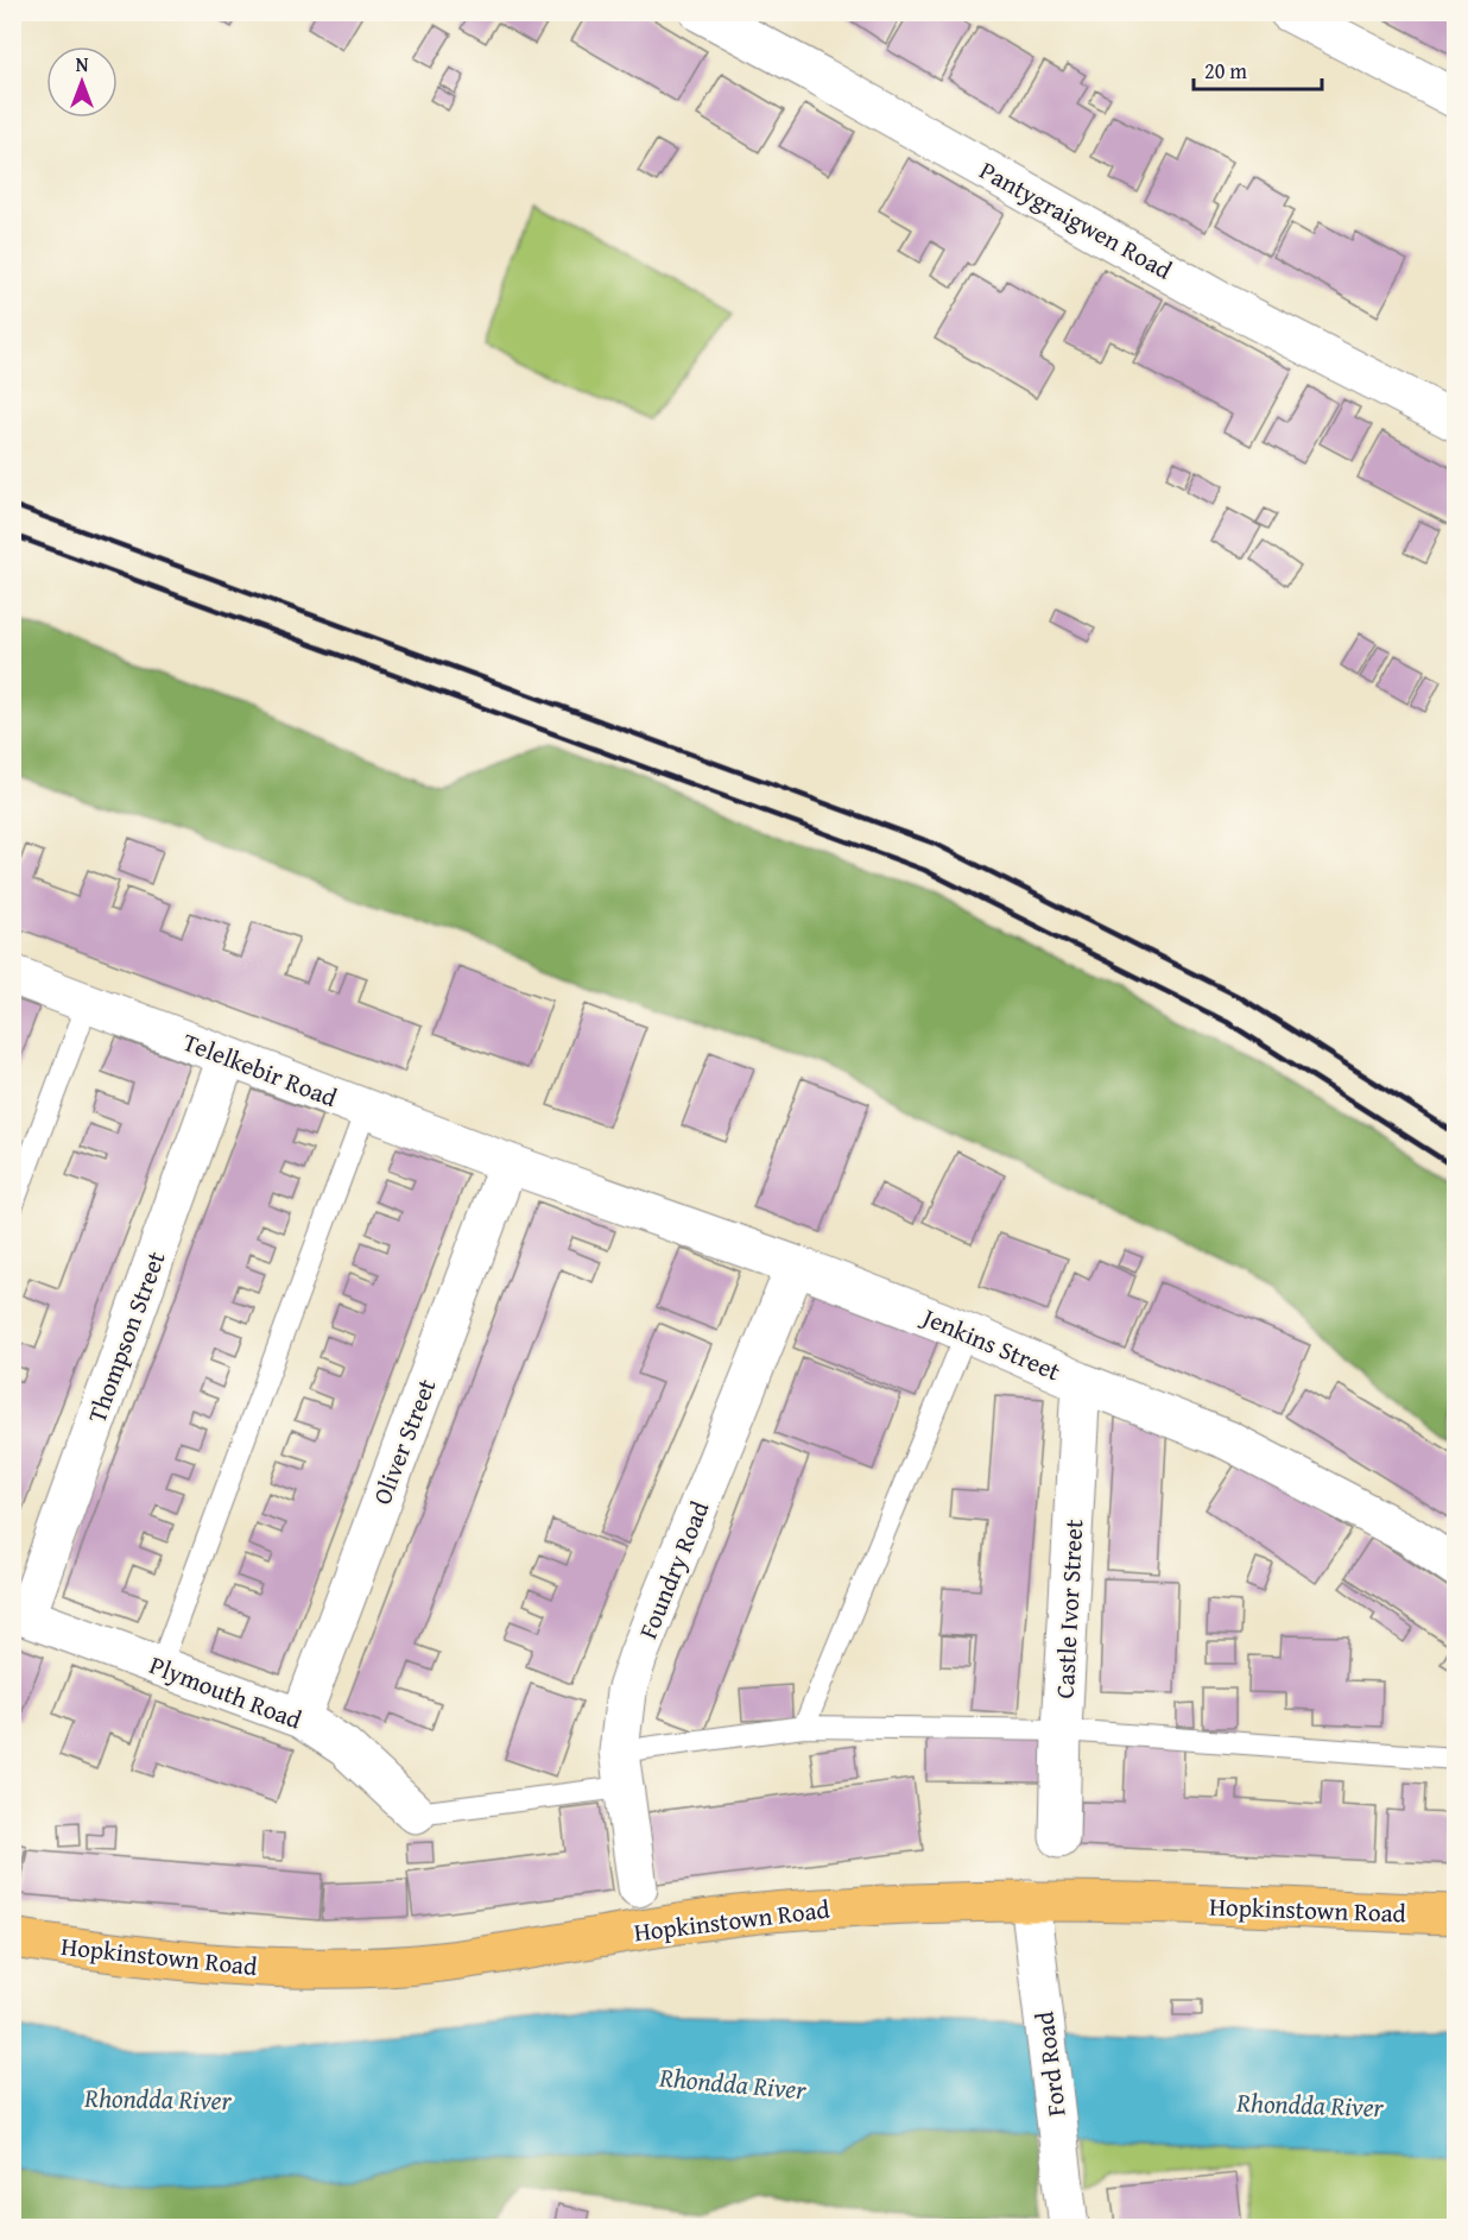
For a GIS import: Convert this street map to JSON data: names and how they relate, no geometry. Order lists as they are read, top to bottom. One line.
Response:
{"streets":{"main road":["Hopkinstown Road"],"street":["Pantygraigwen Road","Telelkebir Road","Thompson Street","Jenkins Street","Oliver Street","Foundry Road","Castle Ivor Street","Plymouth Road","Ford Road"]},"crossings":[["Telelkebir Road","Thompson Street"],["Telelkebir Road","Jenkins Street"],["Telelkebir Road","Oliver Street"],["Thompson Street","Plymouth Road"],["Jenkins Street","Oliver Street"],["Jenkins Street","Foundry Road"],["Jenkins Street","Castle Ivor Street"],["Oliver Street","Plymouth Road"],["Hopkinstown Road","Ford Road"]],"water":["Rhondda River"],"scale_bar":"20 m","north":"top"}
